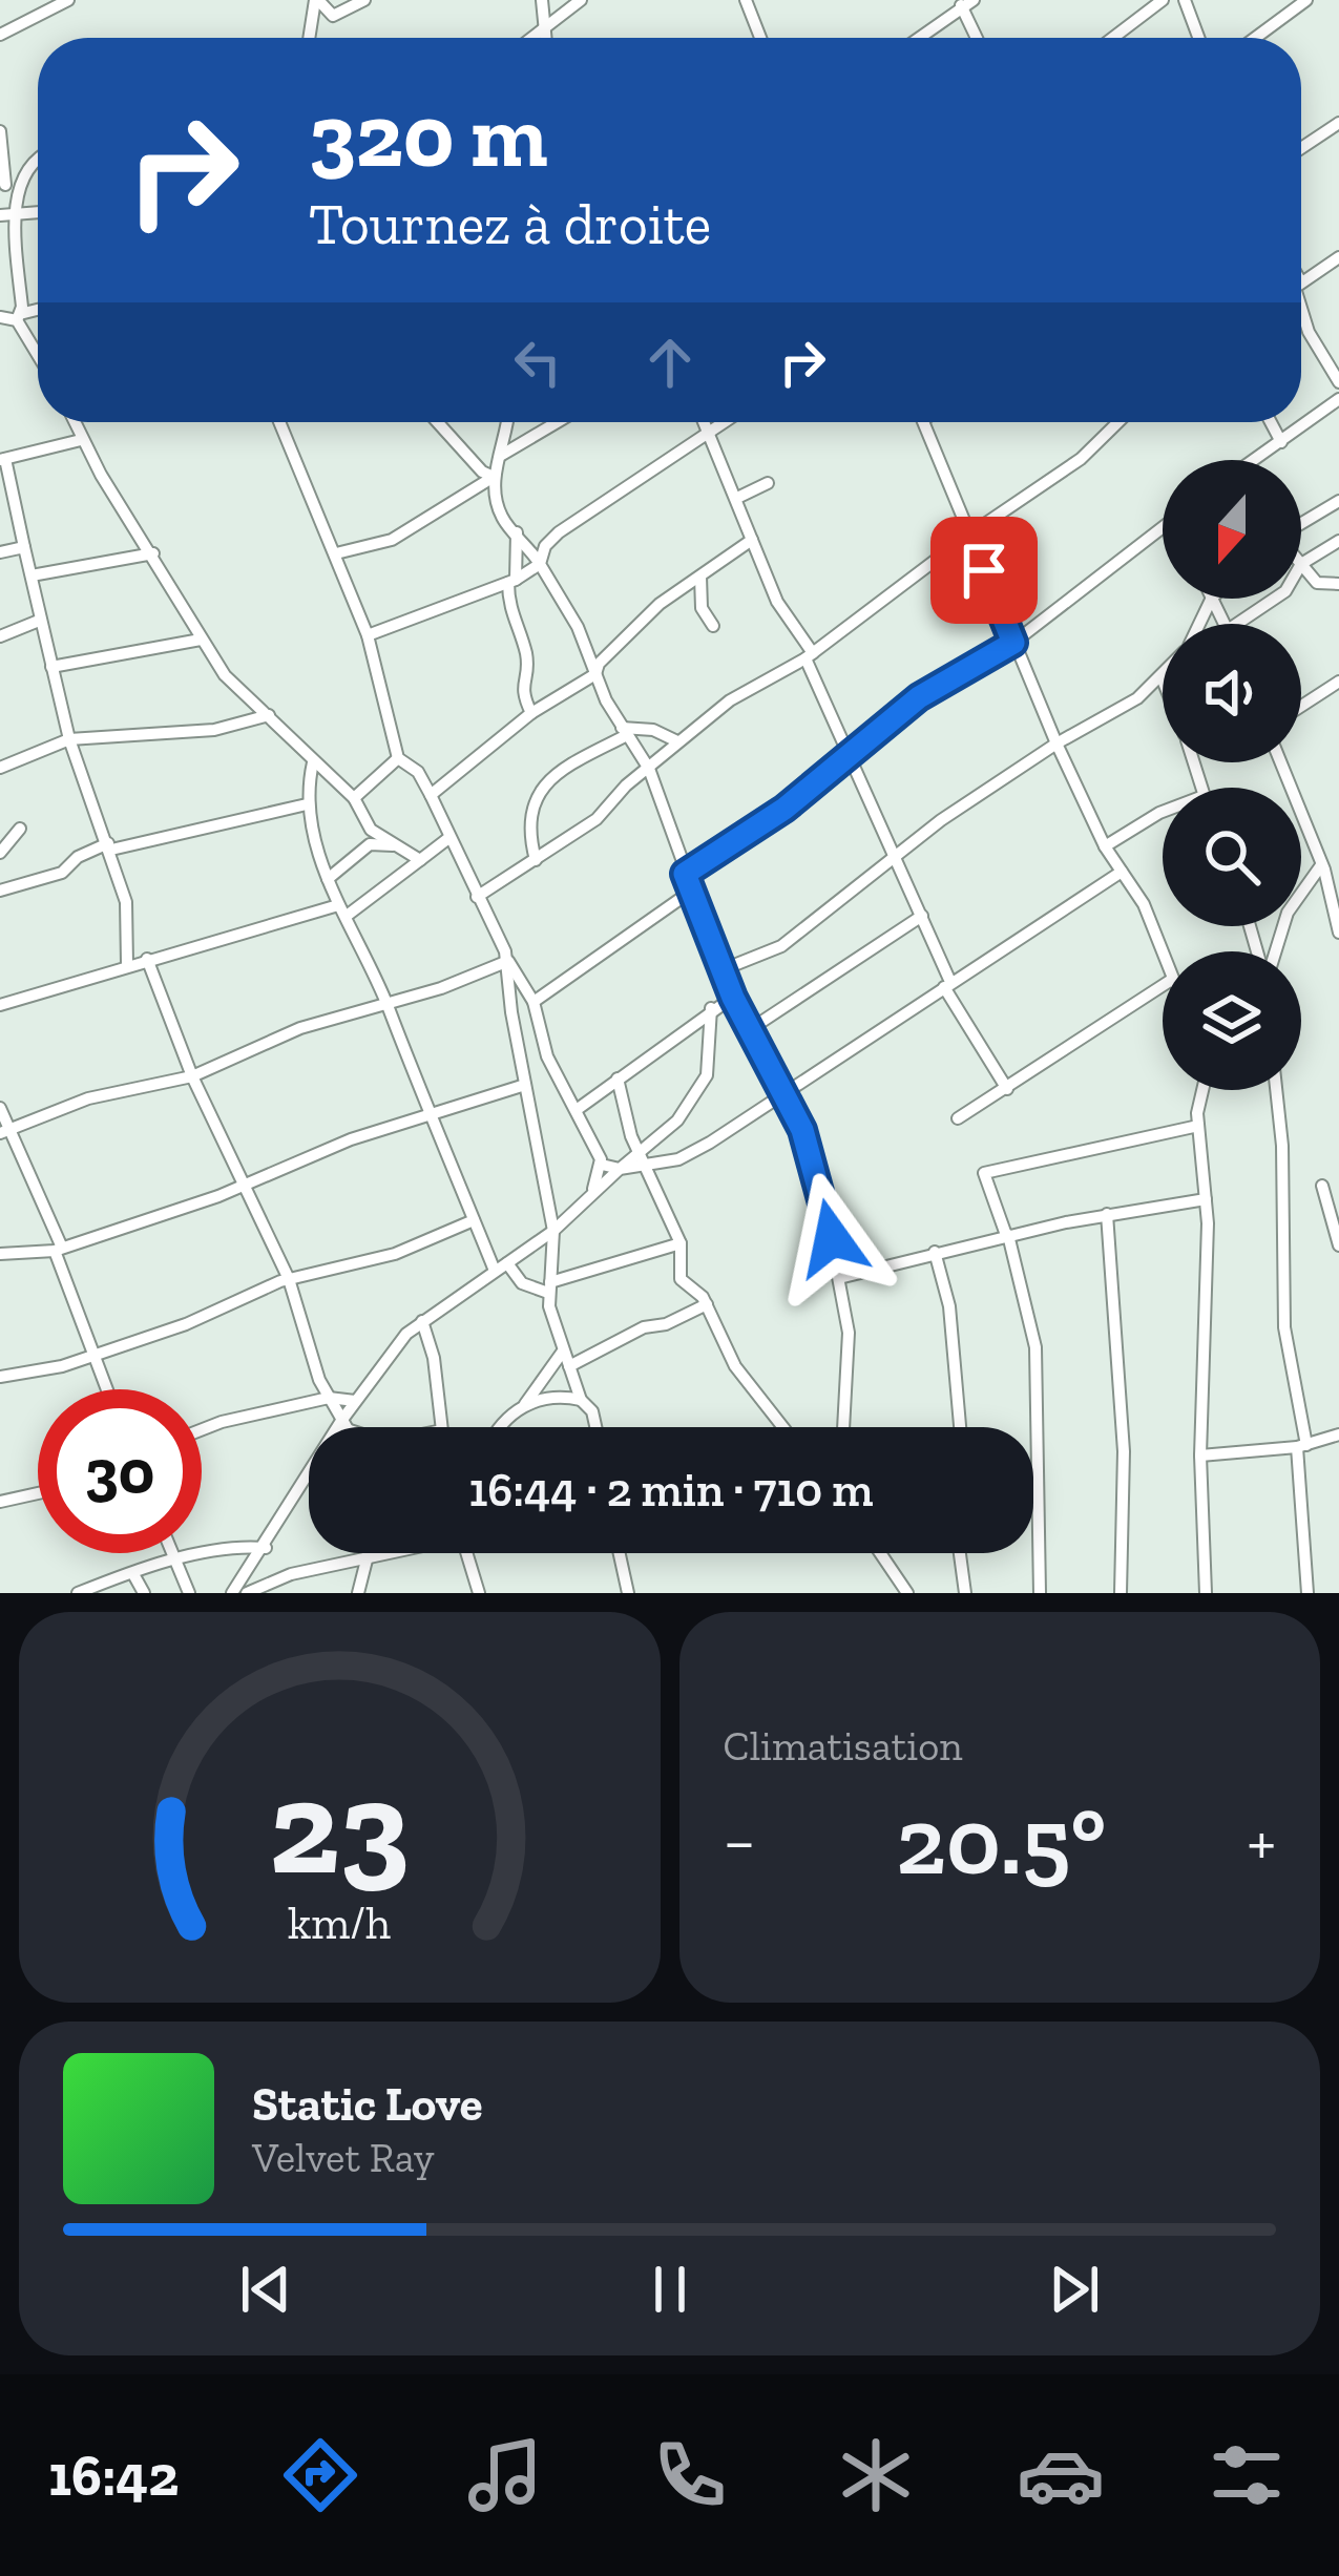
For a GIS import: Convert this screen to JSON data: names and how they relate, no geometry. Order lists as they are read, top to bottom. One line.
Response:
{"north":"bottom","page":{"turn":["320 m","Tournez à droite"],"limit":"30","trip":"16:44 · 2 min · 710 m","tile":"Climatisation","heat":["−","20.5°","+"],"song":["Static Love","Velvet Ray"],"tabs":"16:42","gauge":["23","km/h"]}}
